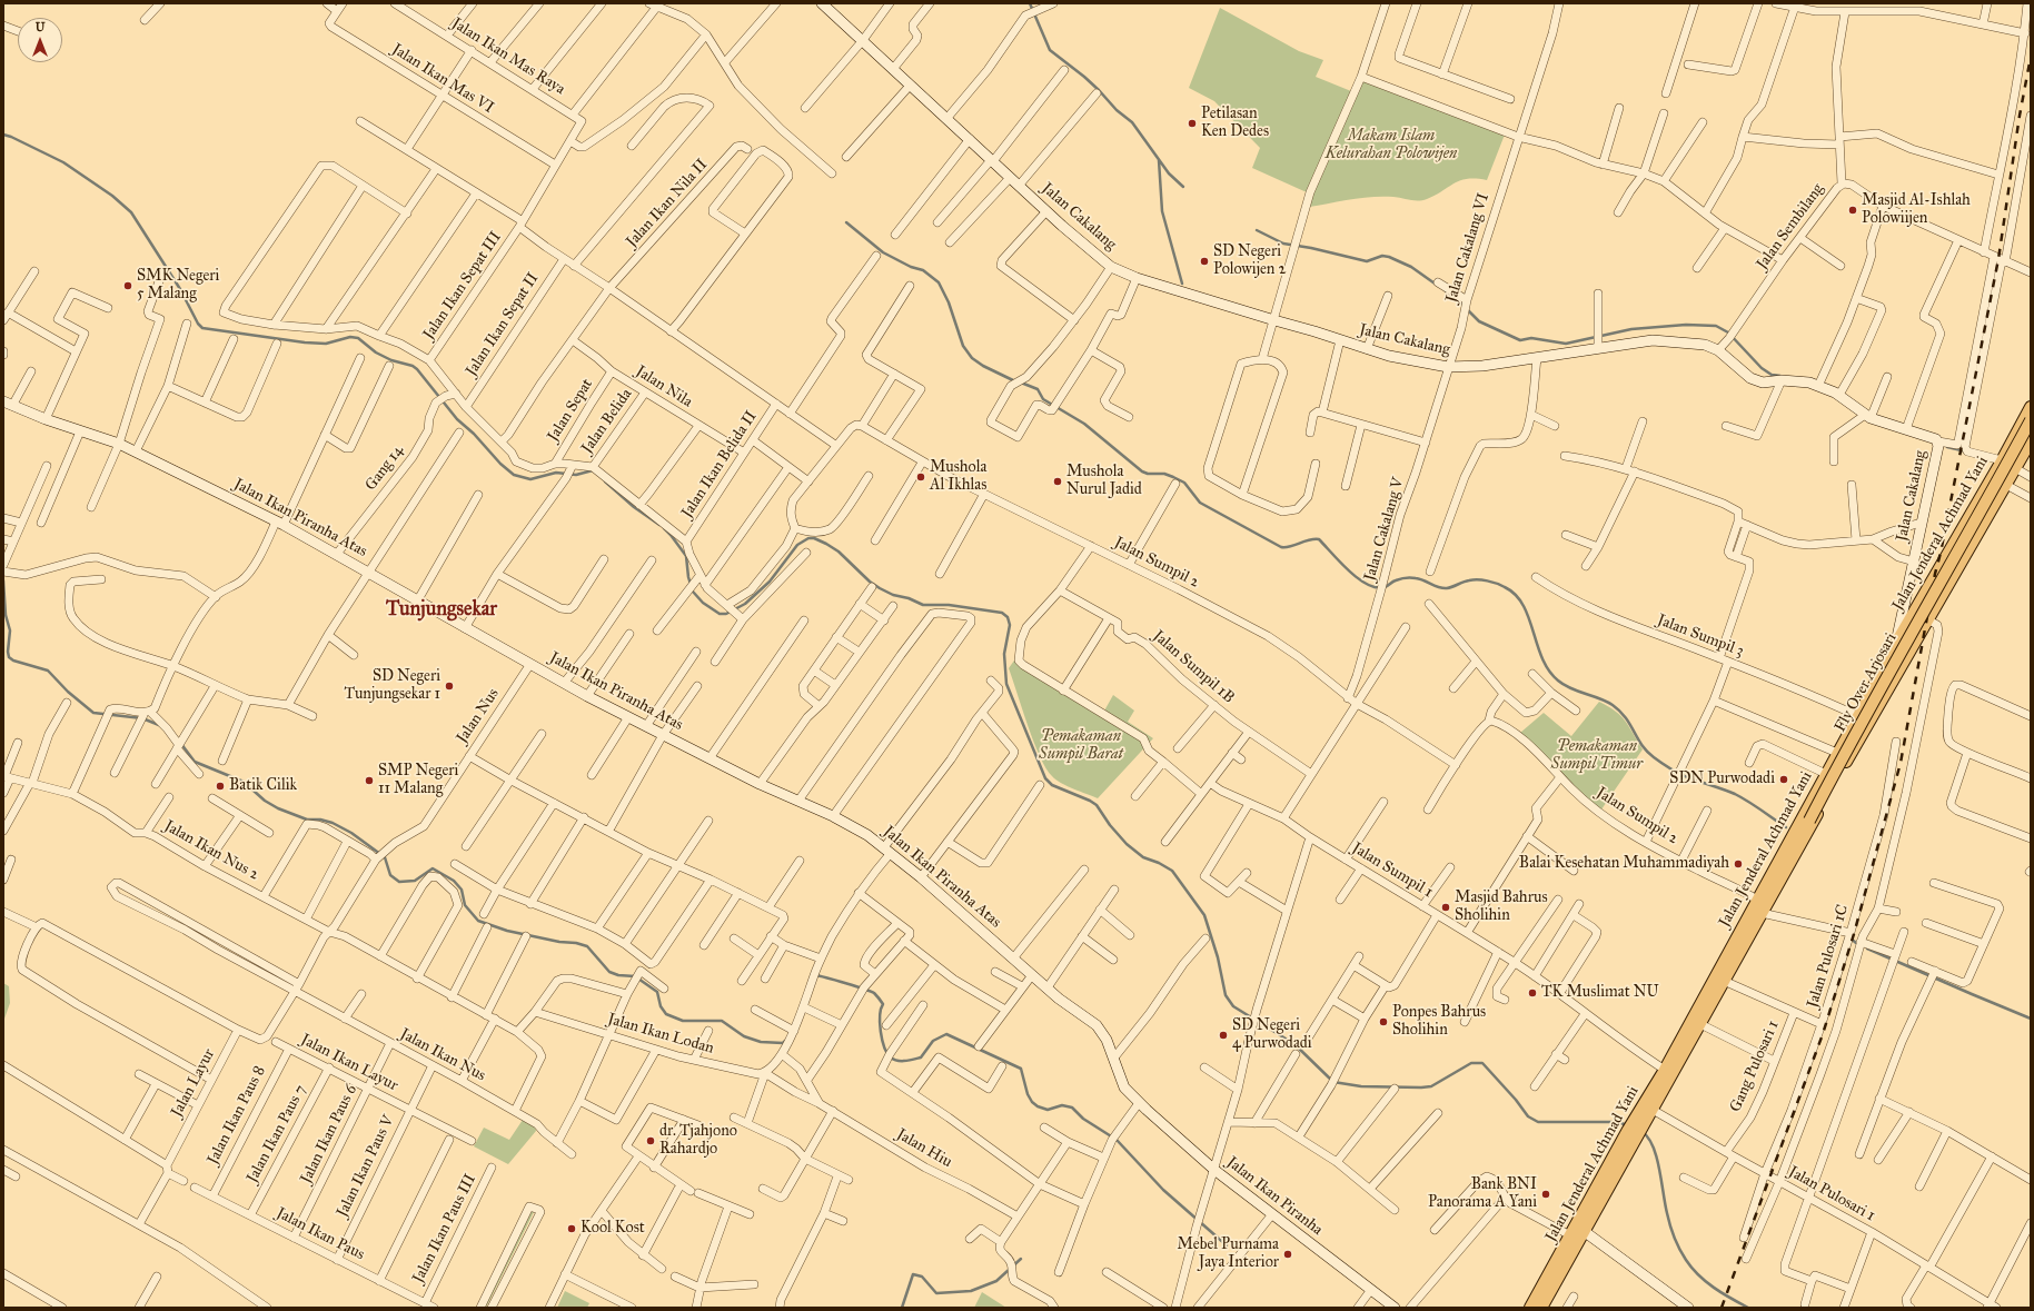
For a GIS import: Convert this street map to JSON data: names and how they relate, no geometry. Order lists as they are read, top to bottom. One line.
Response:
{"streets":{"main road":["Jalan Jenderal Achmad Yani","Fly Over Arjosari"],"street":["Jalan Ikan Mas Raya","Jalan Ikan Mas VI","Jalan Ikan Nila II","Jalan Cakalang","Jalan Sembilang","Jalan Cakalang VI","Jalan Ikan Sepat III","Jalan Ikan Sepat II","Jalan Nila","Jalan Sepat","Jalan Belida","Jalan Ikan Belida II","Gang 14","Jalan Ikan Piranha Atas","Jalan Cakalang V","Jalan Sumpil 2","Jalan Sumpil 3","Jalan Sumpil 1B","Jalan Nus","Jalan Ikan Nus 2","Jalan Sumpil 1","Jalan Pulosari 1C","Jalan Ikan Lodan","Jalan Ikan Nus","Jalan Ikan Layur","Gang Pulosari 1","Jalan Layur","Jalan Ikan Paus 8","Jalan Ikan Paus 7","Jalan Ikan Paus 6","Jalan Hiu","Jalan Ikan Paus V","Jalan Pulosari 1","Jalan Ikan Piranha","Jalan Ikan Paus III","Jalan Ikan Paus"]},"crossings":[["Jalan Ikan Mas Raya","Jalan Ikan Sepat III"],["Jalan Ikan Mas VI","Jalan Ikan Sepat III"],["Jalan Cakalang","Jalan Sembilang"],["Jalan Cakalang","Jalan Cakalang VI"],["Jalan Cakalang","Jalan Cakalang V"],["Jalan Cakalang","Jalan Jenderal Achmad Yani"],["Jalan Cakalang VI","Jalan Cakalang V"],["Jalan Nila","Jalan Sepat"],["Jalan Nila","Jalan Belida"],["Jalan Nila","Jalan Ikan Belida II"],["Gang 14","Jalan Ikan Piranha Atas"],["Jalan Ikan Piranha Atas","Jalan Nus"],["Jalan Ikan Piranha Atas","Jalan Ikan Piranha"],["Jalan Cakalang V","Jalan Sumpil 2"],["Jalan Jenderal Achmad Yani","Jalan Sumpil 2"],["Jalan Jenderal Achmad Yani","Jalan Sumpil 3"],["Jalan Jenderal Achmad Yani","Fly Over Arjosari"],["Jalan Jenderal Achmad Yani","Jalan Sumpil 1"],["Jalan Jenderal Achmad Yani","Jalan Pulosari 1"],["Jalan Nus","Jalan Ikan Nus 2"],["Jalan Nus","Jalan Ikan Nus"],["Jalan Pulosari 1C","Jalan Pulosari 1"],["Jalan Ikan Lodan","Jalan Hiu"],["Jalan Ikan Nus","Jalan Ikan Paus 6"],["Jalan Ikan Nus","Jalan Ikan Paus V"],["Jalan Ikan Layur","Jalan Ikan Paus 8"],["Jalan Ikan Layur","Jalan Ikan Paus 7"],["Jalan Ikan Layur","Jalan Ikan Paus 6"],["Jalan Ikan Layur","Jalan Ikan Paus V"],["Gang Pulosari 1","Jalan Pulosari 1"],["Jalan Ikan Paus 8","Jalan Ikan Paus"],["Jalan Ikan Paus 7","Jalan Ikan Paus"],["Jalan Ikan Paus 6","Jalan Ikan Paus"],["Jalan Ikan Paus V","Jalan Ikan Paus"],["Jalan Ikan Paus III","Jalan Ikan Paus"]],"districts":["Tunjungsekar"],"parks":["Makam Islam Kelurahan Polowijen","Pemakaman Sumpil Barat","Pemakaman Sumpil Timur"],"places":["Petilasan Ken Dedes","Masjid Al-Ishlah Polowiijen","SD Negeri Polowijen 2","SMK Negeri 5 Malang","Mushola Al Ikhlas","Mushola Nurul Jadid","SD Negeri Tunjungsekar 1","SDN Purwodadi","SMP Negeri 11 Malang","Batik Cilik","Balai Kesehatan Muhammadiyah","Masjid Bahrus Sholihin","TK Muslimat NU","Ponpes Bahrus Sholihin","SD Negeri 4 Purwodadi","dr. Tjahjono Rahardjo","Bank BNI Panorama A Yani","Kool Kost","Mebel Purnama Jaya Interior"],"north":"top"}
